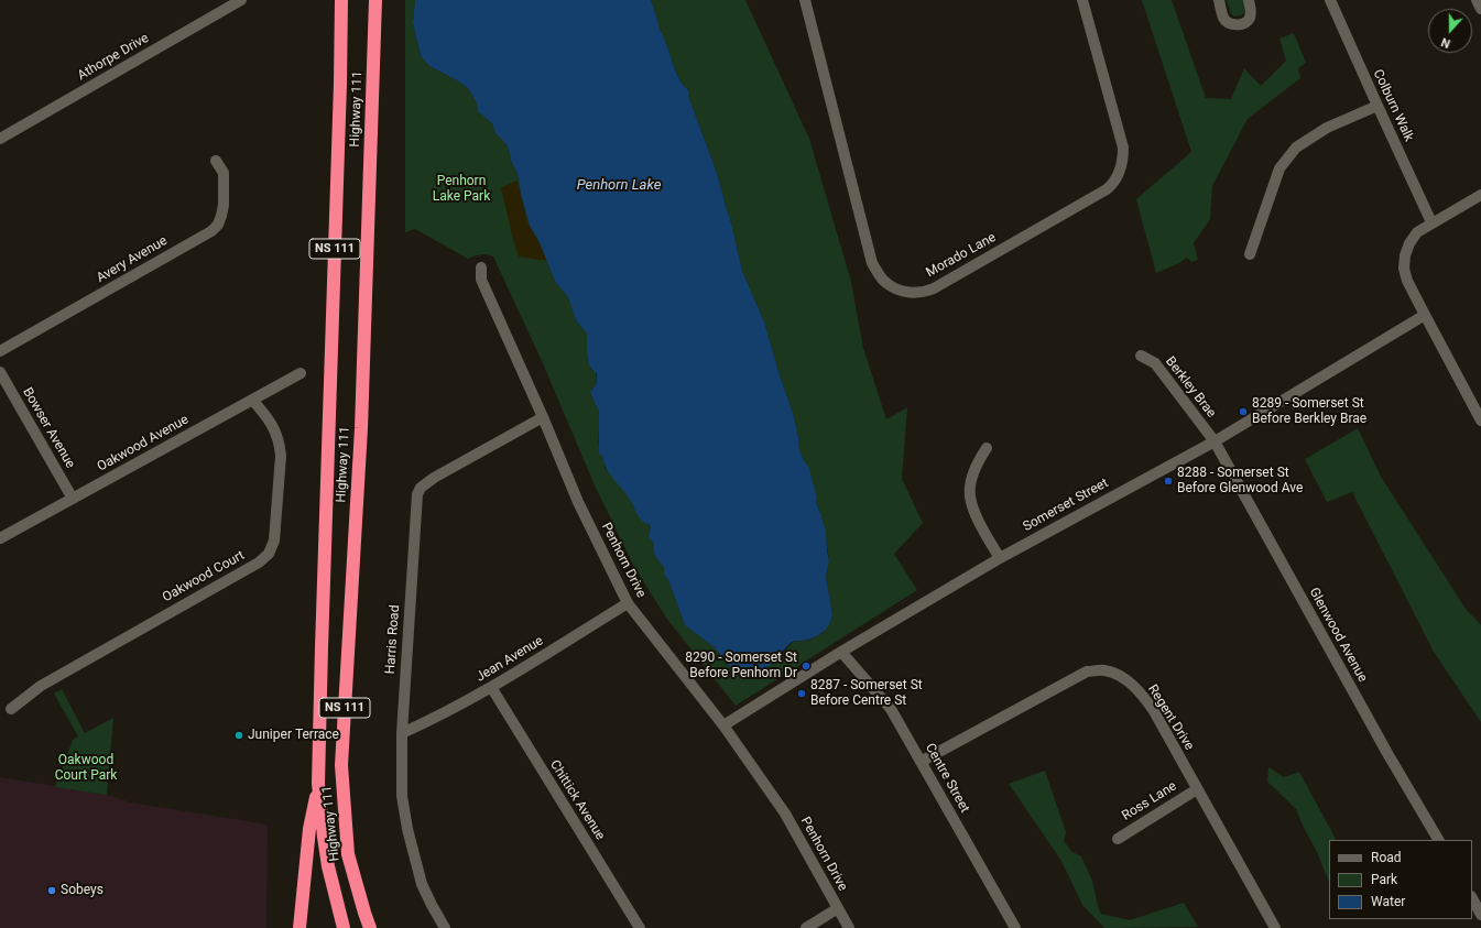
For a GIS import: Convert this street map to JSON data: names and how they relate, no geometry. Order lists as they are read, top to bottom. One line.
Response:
{"streets":{"highway":["Highway 111","NS 111"],"street":["Athorpe Drive","Colburn Walk","Morado Lane","Avery Avenue","Berkley Brae","Bowser Avenue","Oakwood Avenue","Somerset Street","Penhorn Drive","Oakwood Court","Glenwood Avenue","Harris Road","Jean Avenue","Regent Drive","Centre Street","Chittick Avenue","Ross Lane"]},"crossings":[["Berkley Brae","Somerset Street"],["Berkley Brae","Glenwood Avenue"],["Bowser Avenue","Oakwood Avenue"],["Oakwood Avenue","Oakwood Court"],["Somerset Street","Penhorn Drive"],["Somerset Street","Glenwood Avenue"],["Somerset Street","Centre Street"],["Penhorn Drive","Harris Road"],["Penhorn Drive","Jean Avenue"],["Harris Road","Jean Avenue"],["Jean Avenue","Chittick Avenue"],["Regent Drive","Centre Street"],["Regent Drive","Ross Lane"]],"water":["Penhorn Lake"],"parks":["Penhorn Lake Park","Oakwood Court Park"],"places":["8289 - Somerset St Before Berkley Brae","8288 - Somerset St Before Glenwood Ave","8290 - Somerset St Before Penhorn Dr","8287 - Somerset St Before Centre St","Juniper Terrace","Sobeys"],"legend":["Road","Park","Water"],"north":"bottom"}
